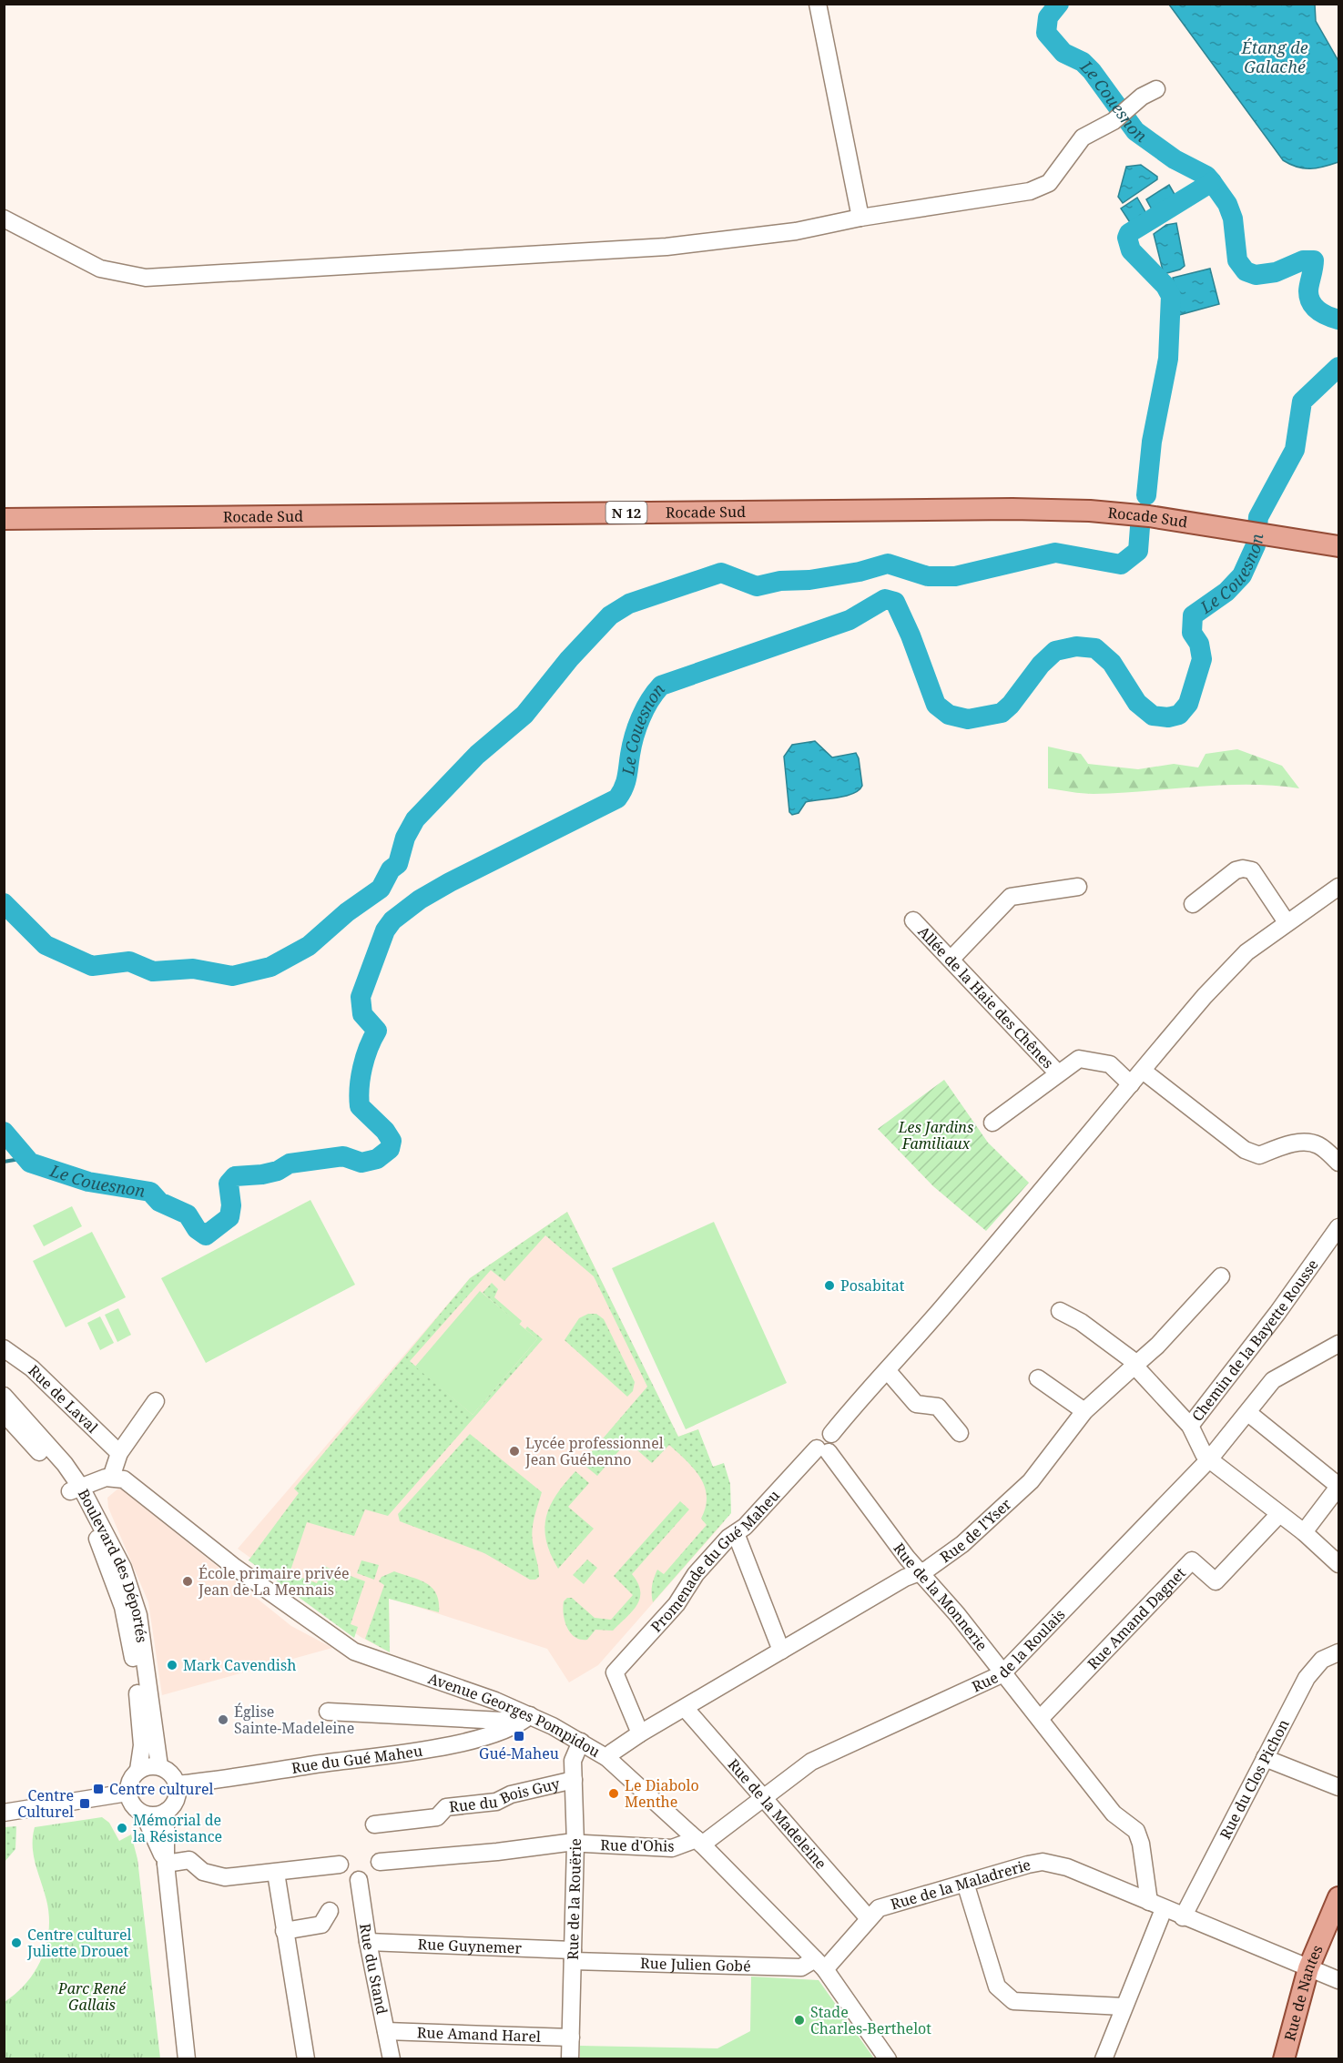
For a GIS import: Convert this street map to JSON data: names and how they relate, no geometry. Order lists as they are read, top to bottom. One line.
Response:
{"streets":{"main road":["Rocade Sud","N 12","Rue de Nantes"],"street":["Allée de la Haie des Chênes","Chemin de la Bayette Rousse","Rue de Laval","Rue de l'Yser","Promenade du Gué Maheu","Boulevard des Déportés","Rue de la Monnerie","Rue Amand Dagnet","Rue de la Roulais","Avenue Georges Pompidou","Rue du Gué Maheu","Rue du Clos Pichon","Rue du Bois Guy","Rue de la Madeleine","Rue d'Ohis","Rue de la Maladrerie","Rue de la Rouërie","Rue Guynemer","Rue Julien Gobé","Rue du Stand","Rue Amand Harel"]},"crossings":[["Rue de l'Yser","Promenade du Gué Maheu"],["Rue de l'Yser","Rue de la Monnerie"],["Rue de l'Yser","Avenue Georges Pompidou"],["Rue de l'Yser","Rue de la Madeleine"],["Promenade du Gué Maheu","Rue de la Monnerie"],["Boulevard des Déportés","Rue du Gué Maheu"],["Rue de la Monnerie","Rue Amand Dagnet"],["Rue de la Monnerie","Rue de la Roulais"],["Rue de la Monnerie","Rue de la Maladrerie"],["Rue de la Roulais","Avenue Georges Pompidou"],["Rue de la Roulais","Rue de la Madeleine"],["Rue de la Roulais","Rue d'Ohis"],["Avenue Georges Pompidou","Rue du Gué Maheu"],["Avenue Georges Pompidou","Rue d'Ohis"],["Avenue Georges Pompidou","Rue de la Maladrerie"],["Avenue Georges Pompidou","Rue de la Rouërie"],["Avenue Georges Pompidou","Rue Julien Gobé"],["Rue du Clos Pichon","Rue de la Maladrerie"],["Rue du Bois Guy","Rue de la Rouërie"],["Rue de la Madeleine","Rue de la Maladrerie"],["Rue d'Ohis","Rue de la Rouërie"],["Rue de la Maladrerie","Rue Julien Gobé"],["Rue de la Maladrerie","Rue de Nantes"],["Rue de la Rouërie","Rue Guynemer"],["Rue de la Rouërie","Rue Julien Gobé"],["Rue de la Rouërie","Rue Amand Harel"],["Rue Guynemer","Rue Julien Gobé"],["Rue Guynemer","Rue du Stand"],["Rue du Stand","Rue Amand Harel"]],"water":["Étang de Galaché","Le Couesnon"],"parks":["Les Jardins Familiaux","Parc René Gallais"],"places":{"other":["Posabitat","Lycée professionnel Jean Guéhenno","École primaire privée Jean de La Mennais","Mark Cavendish","Église Sainte-Madeleine","Le Diabolo Menthe","Mémorial de la Résistance","Centre culturel Juliette Drouet","Stade Charles-Berthelot"],"transit":["Gué-Maheu","Centre culturel","Centre Culturel"]}}
